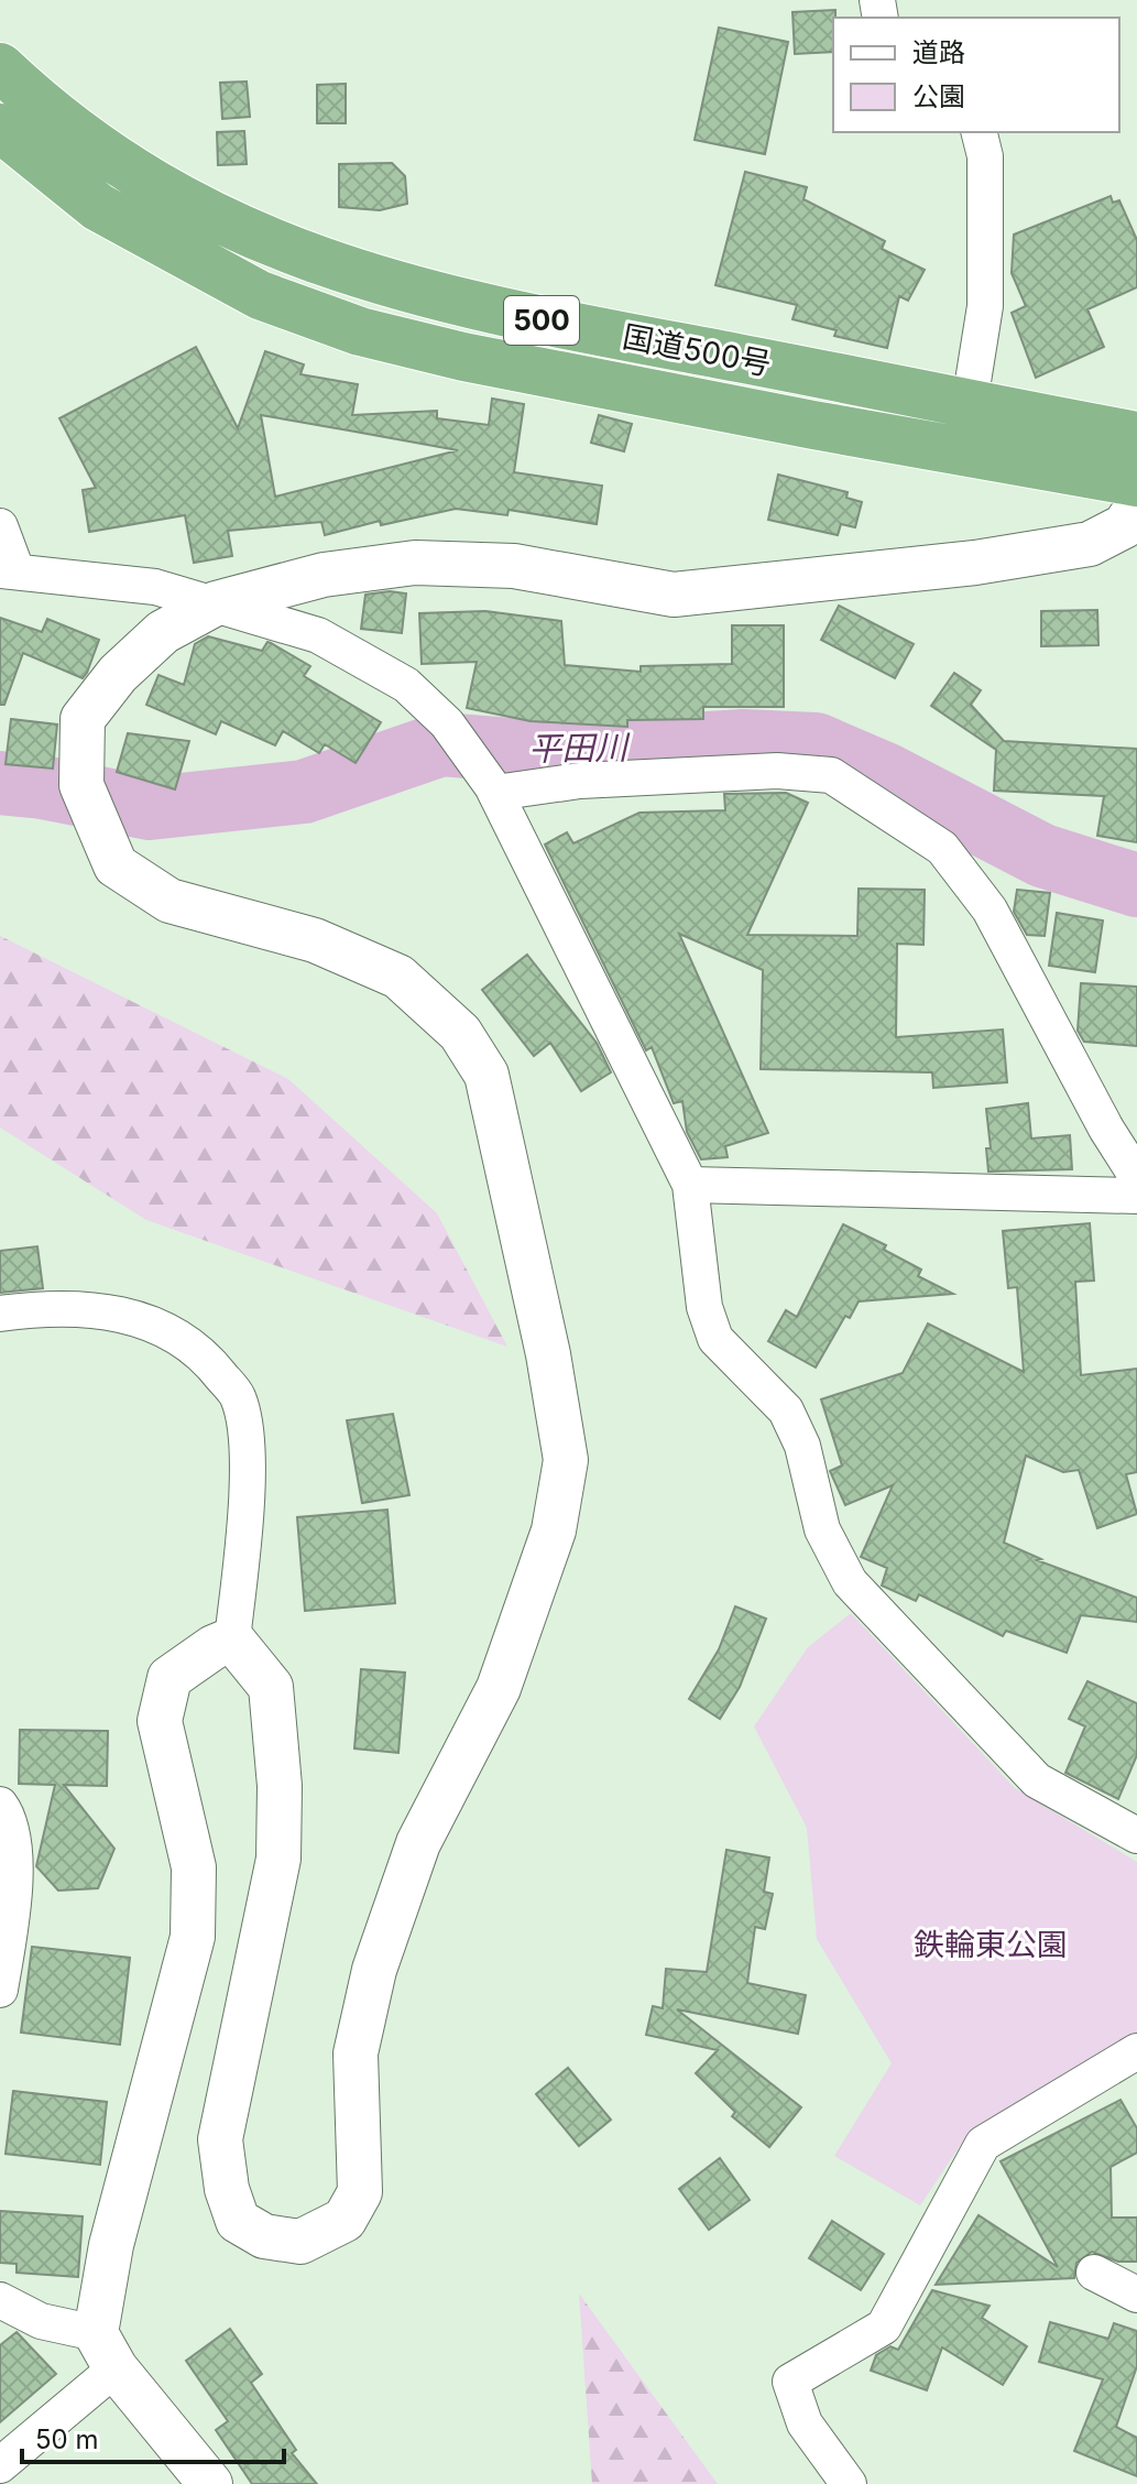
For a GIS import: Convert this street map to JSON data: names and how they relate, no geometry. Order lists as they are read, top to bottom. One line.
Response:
{"streets":{"highway":["500","国道500号"]},"water":["平田川"],"parks":["鉄輪東公園"],"legend":["道路","公園"],"scale_bar":"50 m"}
